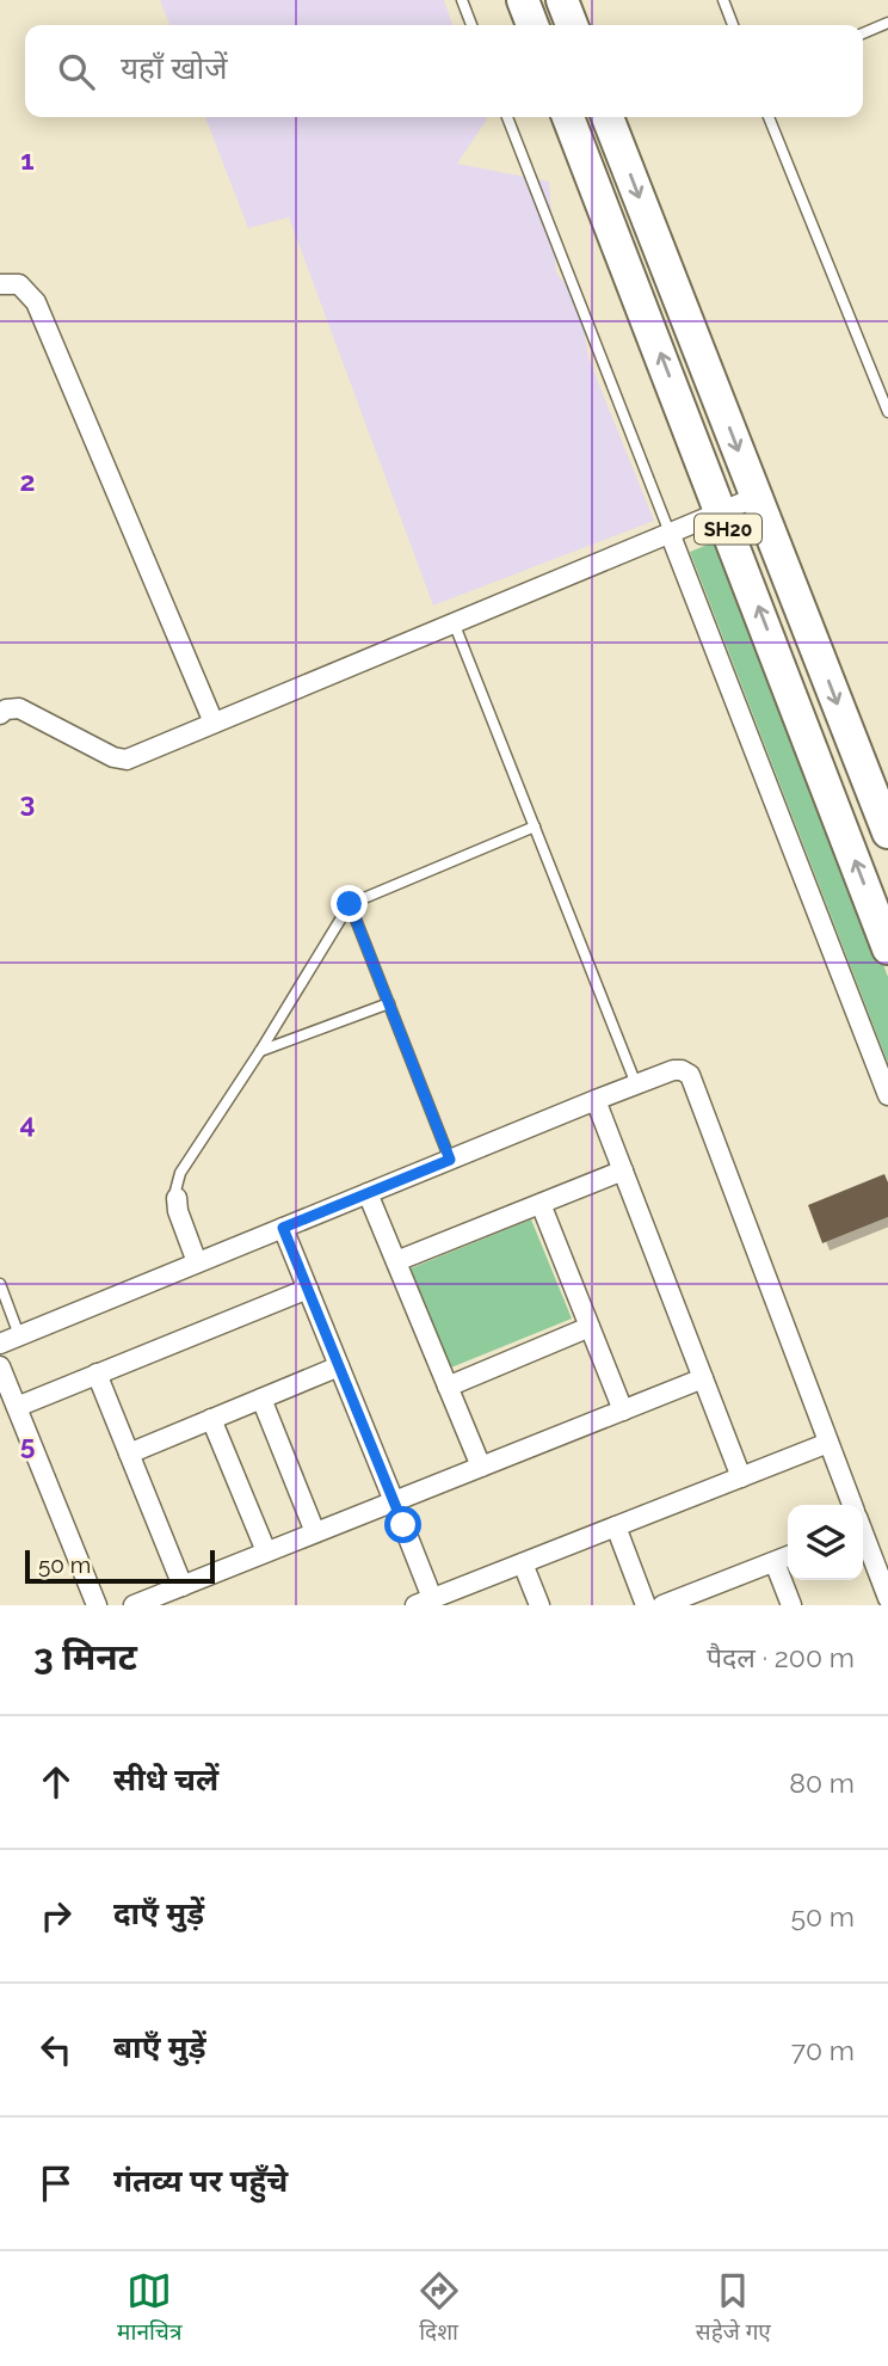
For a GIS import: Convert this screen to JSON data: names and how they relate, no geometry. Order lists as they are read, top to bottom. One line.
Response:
{"streets":{"main road":["SH20"]},"scale_bar":"50 m","page":{"search":"यहाँ खोजें","scale":"50 m","heading":["3 मिनट","पैदल · 200 m"],"list":[["सीधे चलें","80 m"],["दाएँ मुड़ें","50 m"],["बाएँ मुड़ें","70 m"],"गंतव्य पर पहुँचे"],"nav":["मानचित्र","दिशा","सहेजे गए"]},"grid":{"rows":["1","2","3","4","5"]}}
